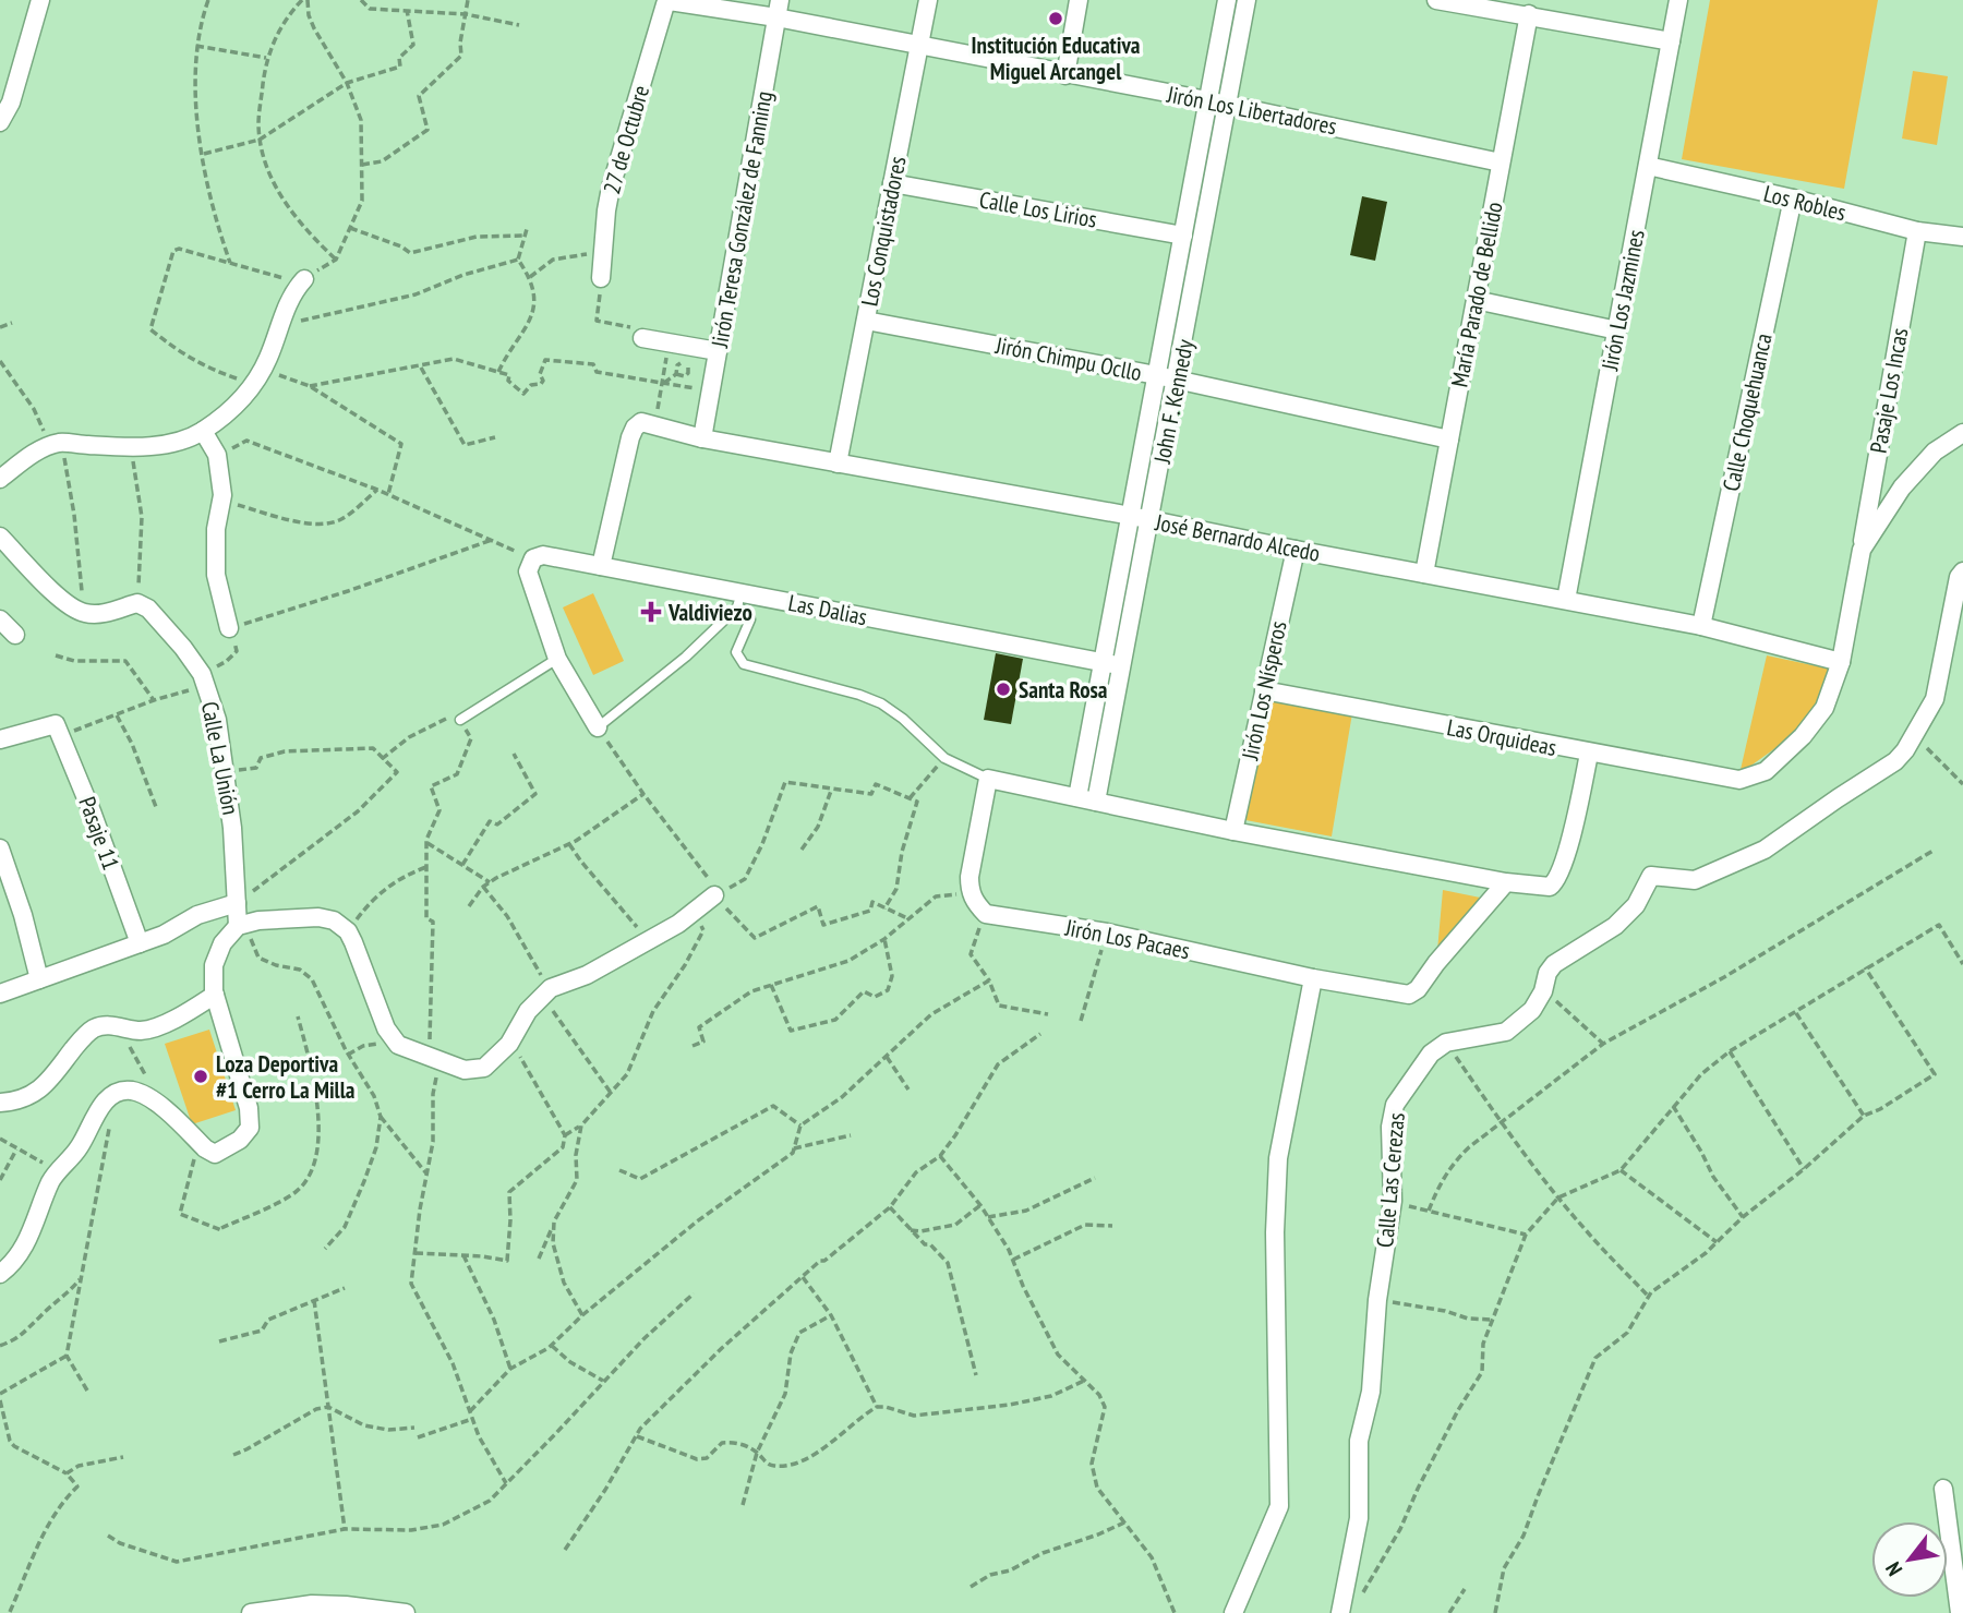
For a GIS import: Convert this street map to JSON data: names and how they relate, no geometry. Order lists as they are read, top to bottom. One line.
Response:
{"streets":{"street":["Jirón Los Libertadores","27 de Octubre","Los Robles","Calle Los Lirios","Jirón Teresa González de Fanning","Los Conquistadores","María Parado de Bellido","Jirón Los Jazmines","Jirón Chimpu Ocllo","Pasaje Los Incas","John F. Kennedy","Calle Choquehuanca","José Bernardo Alcedo","Las Dalias","Jirón Los Nísperos","Las Orquideas","Calle La Unión","Pasaje 11","Jirón Los Pacaes","Calle Las Cerezas"]},"crossings":[["Jirón Los Libertadores","27 de Octubre"],["Jirón Los Libertadores","Jirón Teresa González de Fanning"],["Jirón Los Libertadores","Los Conquistadores"],["Jirón Los Libertadores","María Parado de Bellido"],["Jirón Los Libertadores","John F. Kennedy"],["Los Robles","Jirón Los Jazmines"],["Los Robles","Pasaje Los Incas"],["Los Robles","Calle Choquehuanca"],["Calle Los Lirios","Los Conquistadores"],["Calle Los Lirios","John F. Kennedy"],["Jirón Teresa González de Fanning","José Bernardo Alcedo"],["Los Conquistadores","Jirón Chimpu Ocllo"],["Los Conquistadores","José Bernardo Alcedo"],["María Parado de Bellido","Jirón Chimpu Ocllo"],["María Parado de Bellido","José Bernardo Alcedo"],["Jirón Los Jazmines","José Bernardo Alcedo"],["Jirón Chimpu Ocllo","John F. Kennedy"],["Pasaje Los Incas","José Bernardo Alcedo"],["Pasaje Los Incas","Las Orquideas"],["John F. Kennedy","José Bernardo Alcedo"],["John F. Kennedy","Las Dalias"],["Calle Choquehuanca","José Bernardo Alcedo"],["José Bernardo Alcedo","Las Dalias"],["José Bernardo Alcedo","Jirón Los Nísperos"],["Jirón Los Nísperos","Las Orquideas"]],"places":{"other":["Institución Educativa Miguel Arcangel","Santa Rosa","Loza Deportiva #1 Cerro La Milla"],"health":["Valdiviezo"]},"north":"bottom left"}
